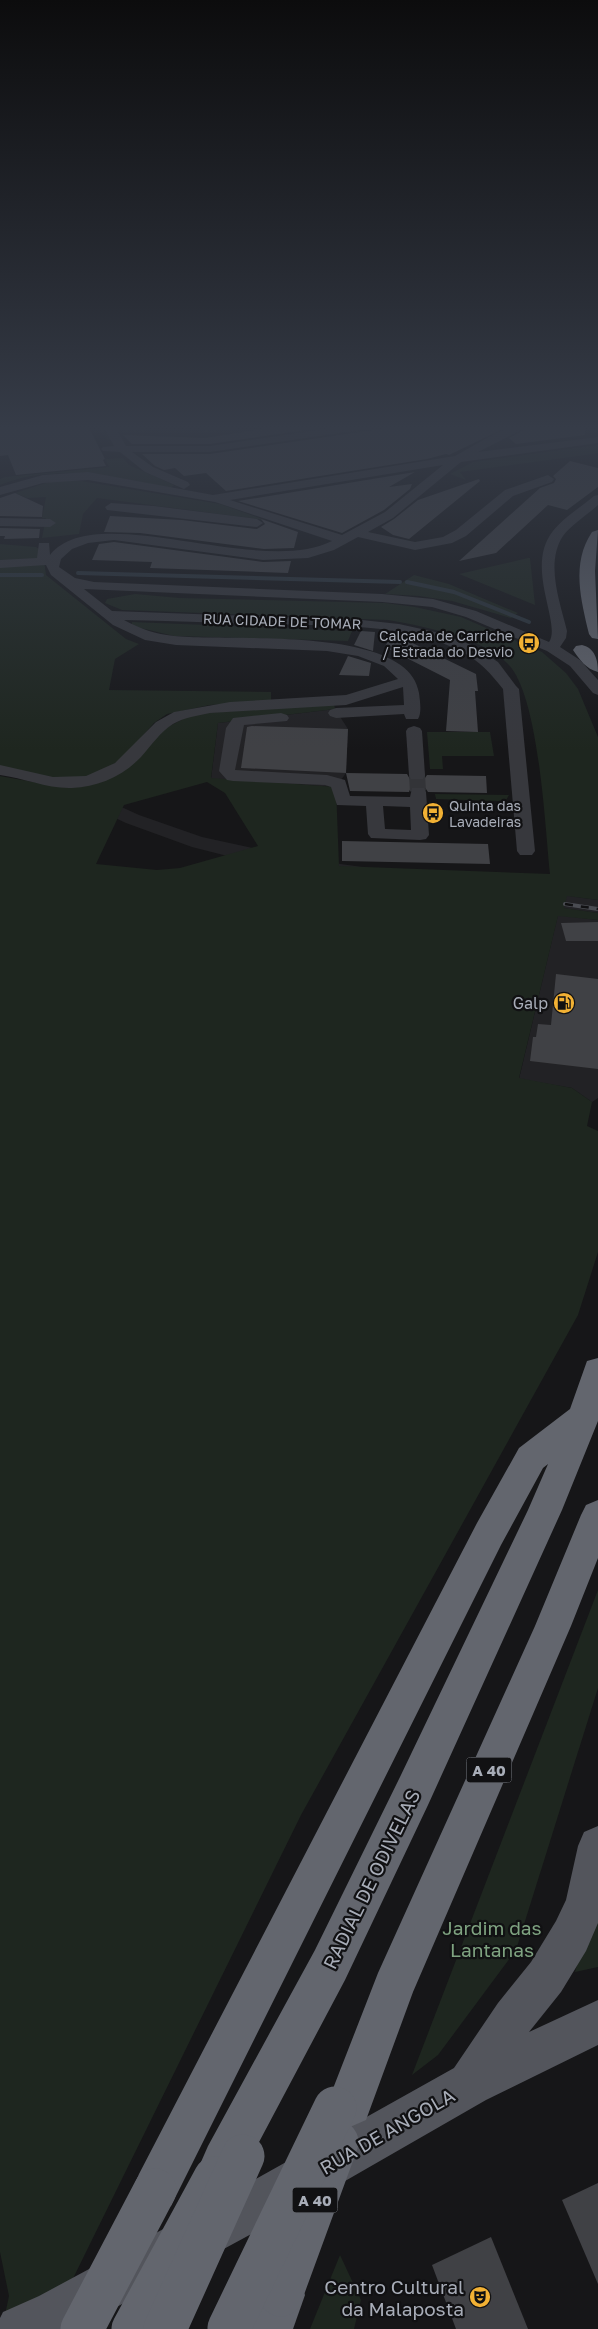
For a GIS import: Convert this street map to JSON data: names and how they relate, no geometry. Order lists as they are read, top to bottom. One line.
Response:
{"streets":{"highway":["A 40","RADIAL DE ODIVELAS"],"main road":["RUA DE ANGOLA"],"street":["RUA CIDADE DE TOMAR"]},"parks":["Jardim das Lantanas"],"places":{"bus stop":["Calçada de Carriche / Estrada do Desvio","Quinta das Lavadeiras"],"fuel station":["Galp"],"theatre":["Centro Cultural da Malaposta"]}}
